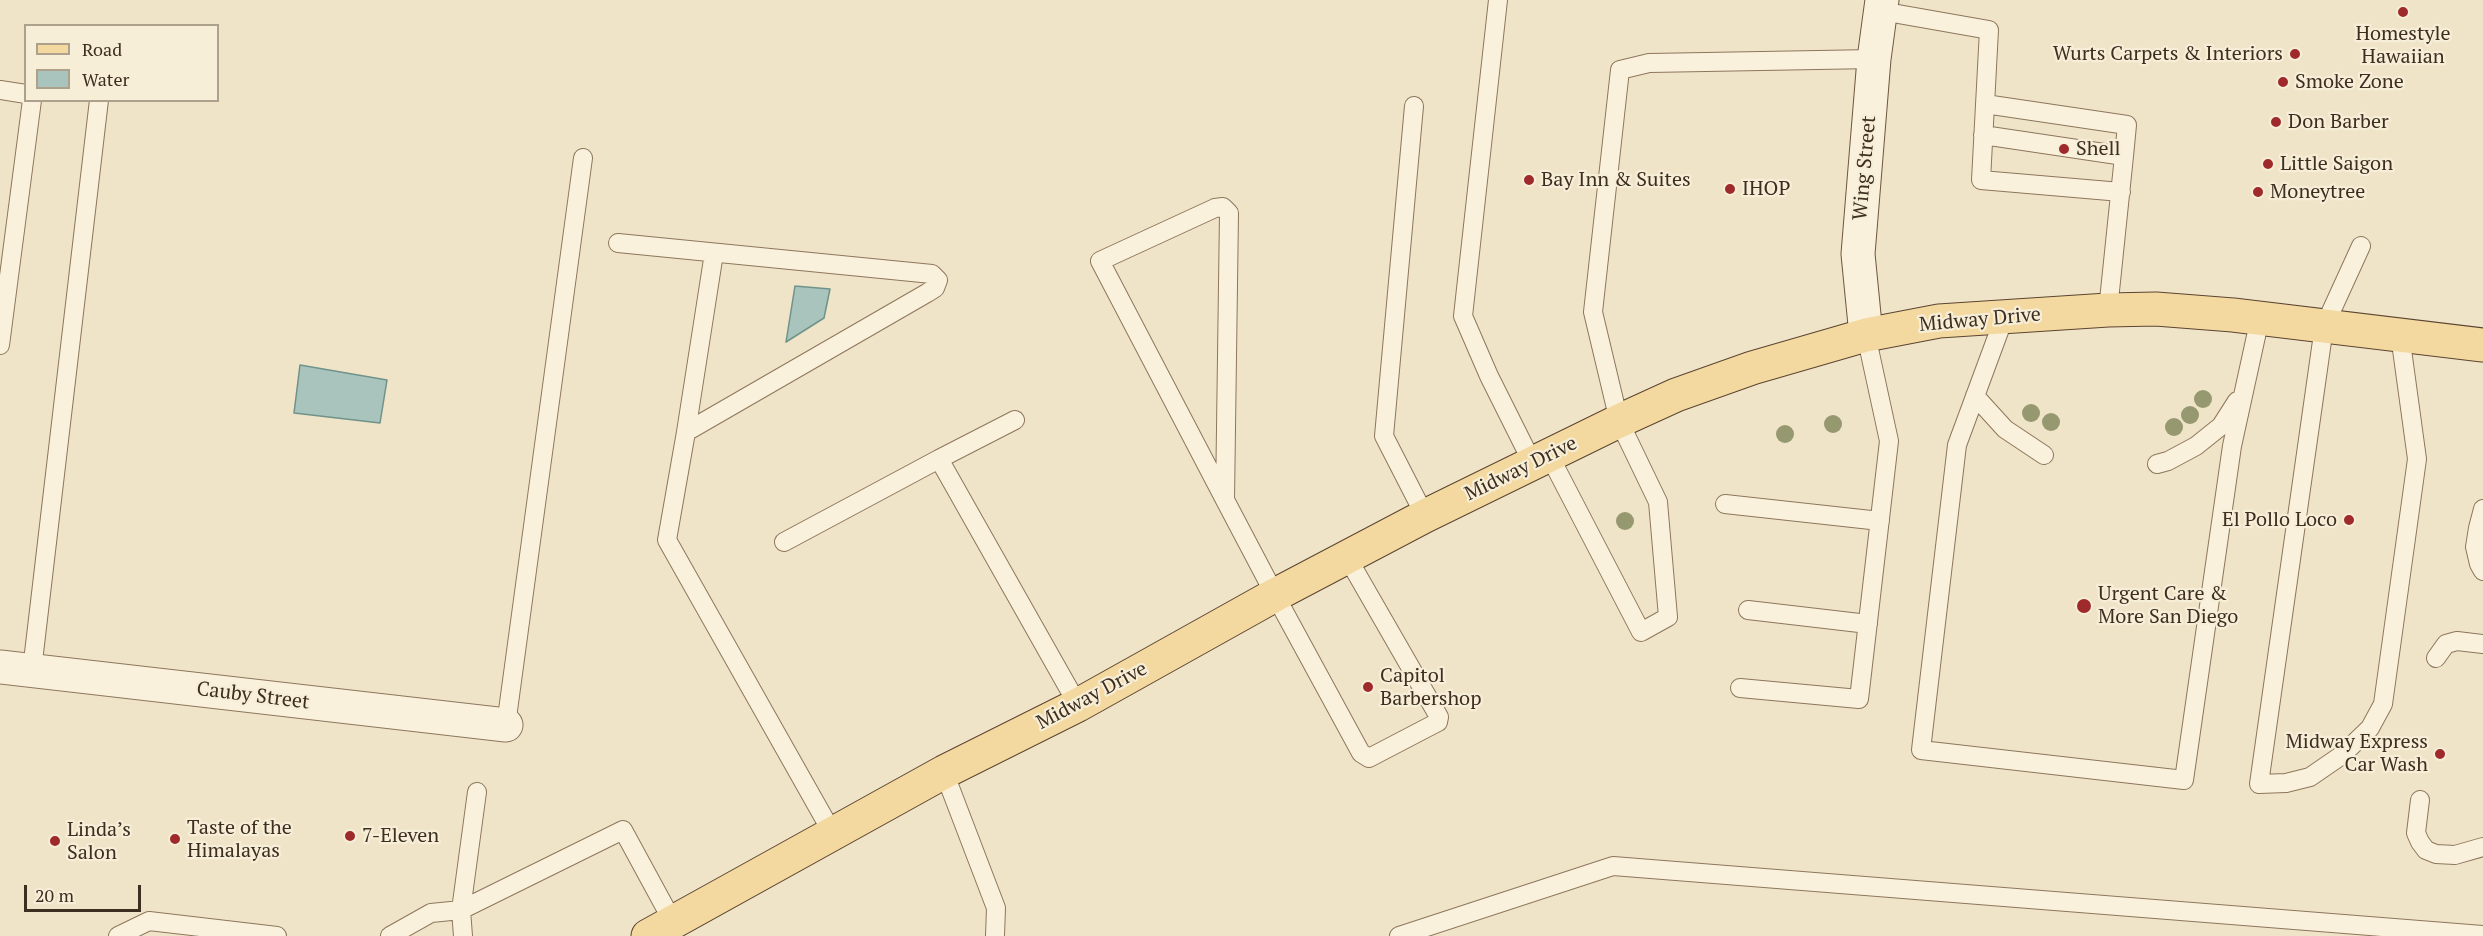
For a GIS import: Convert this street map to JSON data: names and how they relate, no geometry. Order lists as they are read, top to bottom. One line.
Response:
{"streets":{"main road":["Midway Drive"],"street":["Wing Street","Cauby Street"]},"crossings":[["Wing Street","Midway Drive"]],"places":["Homestyle Hawaiian","Wurts Carpets & Interiors","Smoke Zone","Don Barber","Shell","Little Saigon","Bay Inn & Suites","IHOP","Moneytree","El Pollo Loco","Urgent Care & More San Diego","Capitol Barbershop","Midway Express Car Wash","7-Eleven","Taste of the Himalayas","Linda’s Salon"],"legend":["Road","Water"],"scale_bar":"20 m"}
